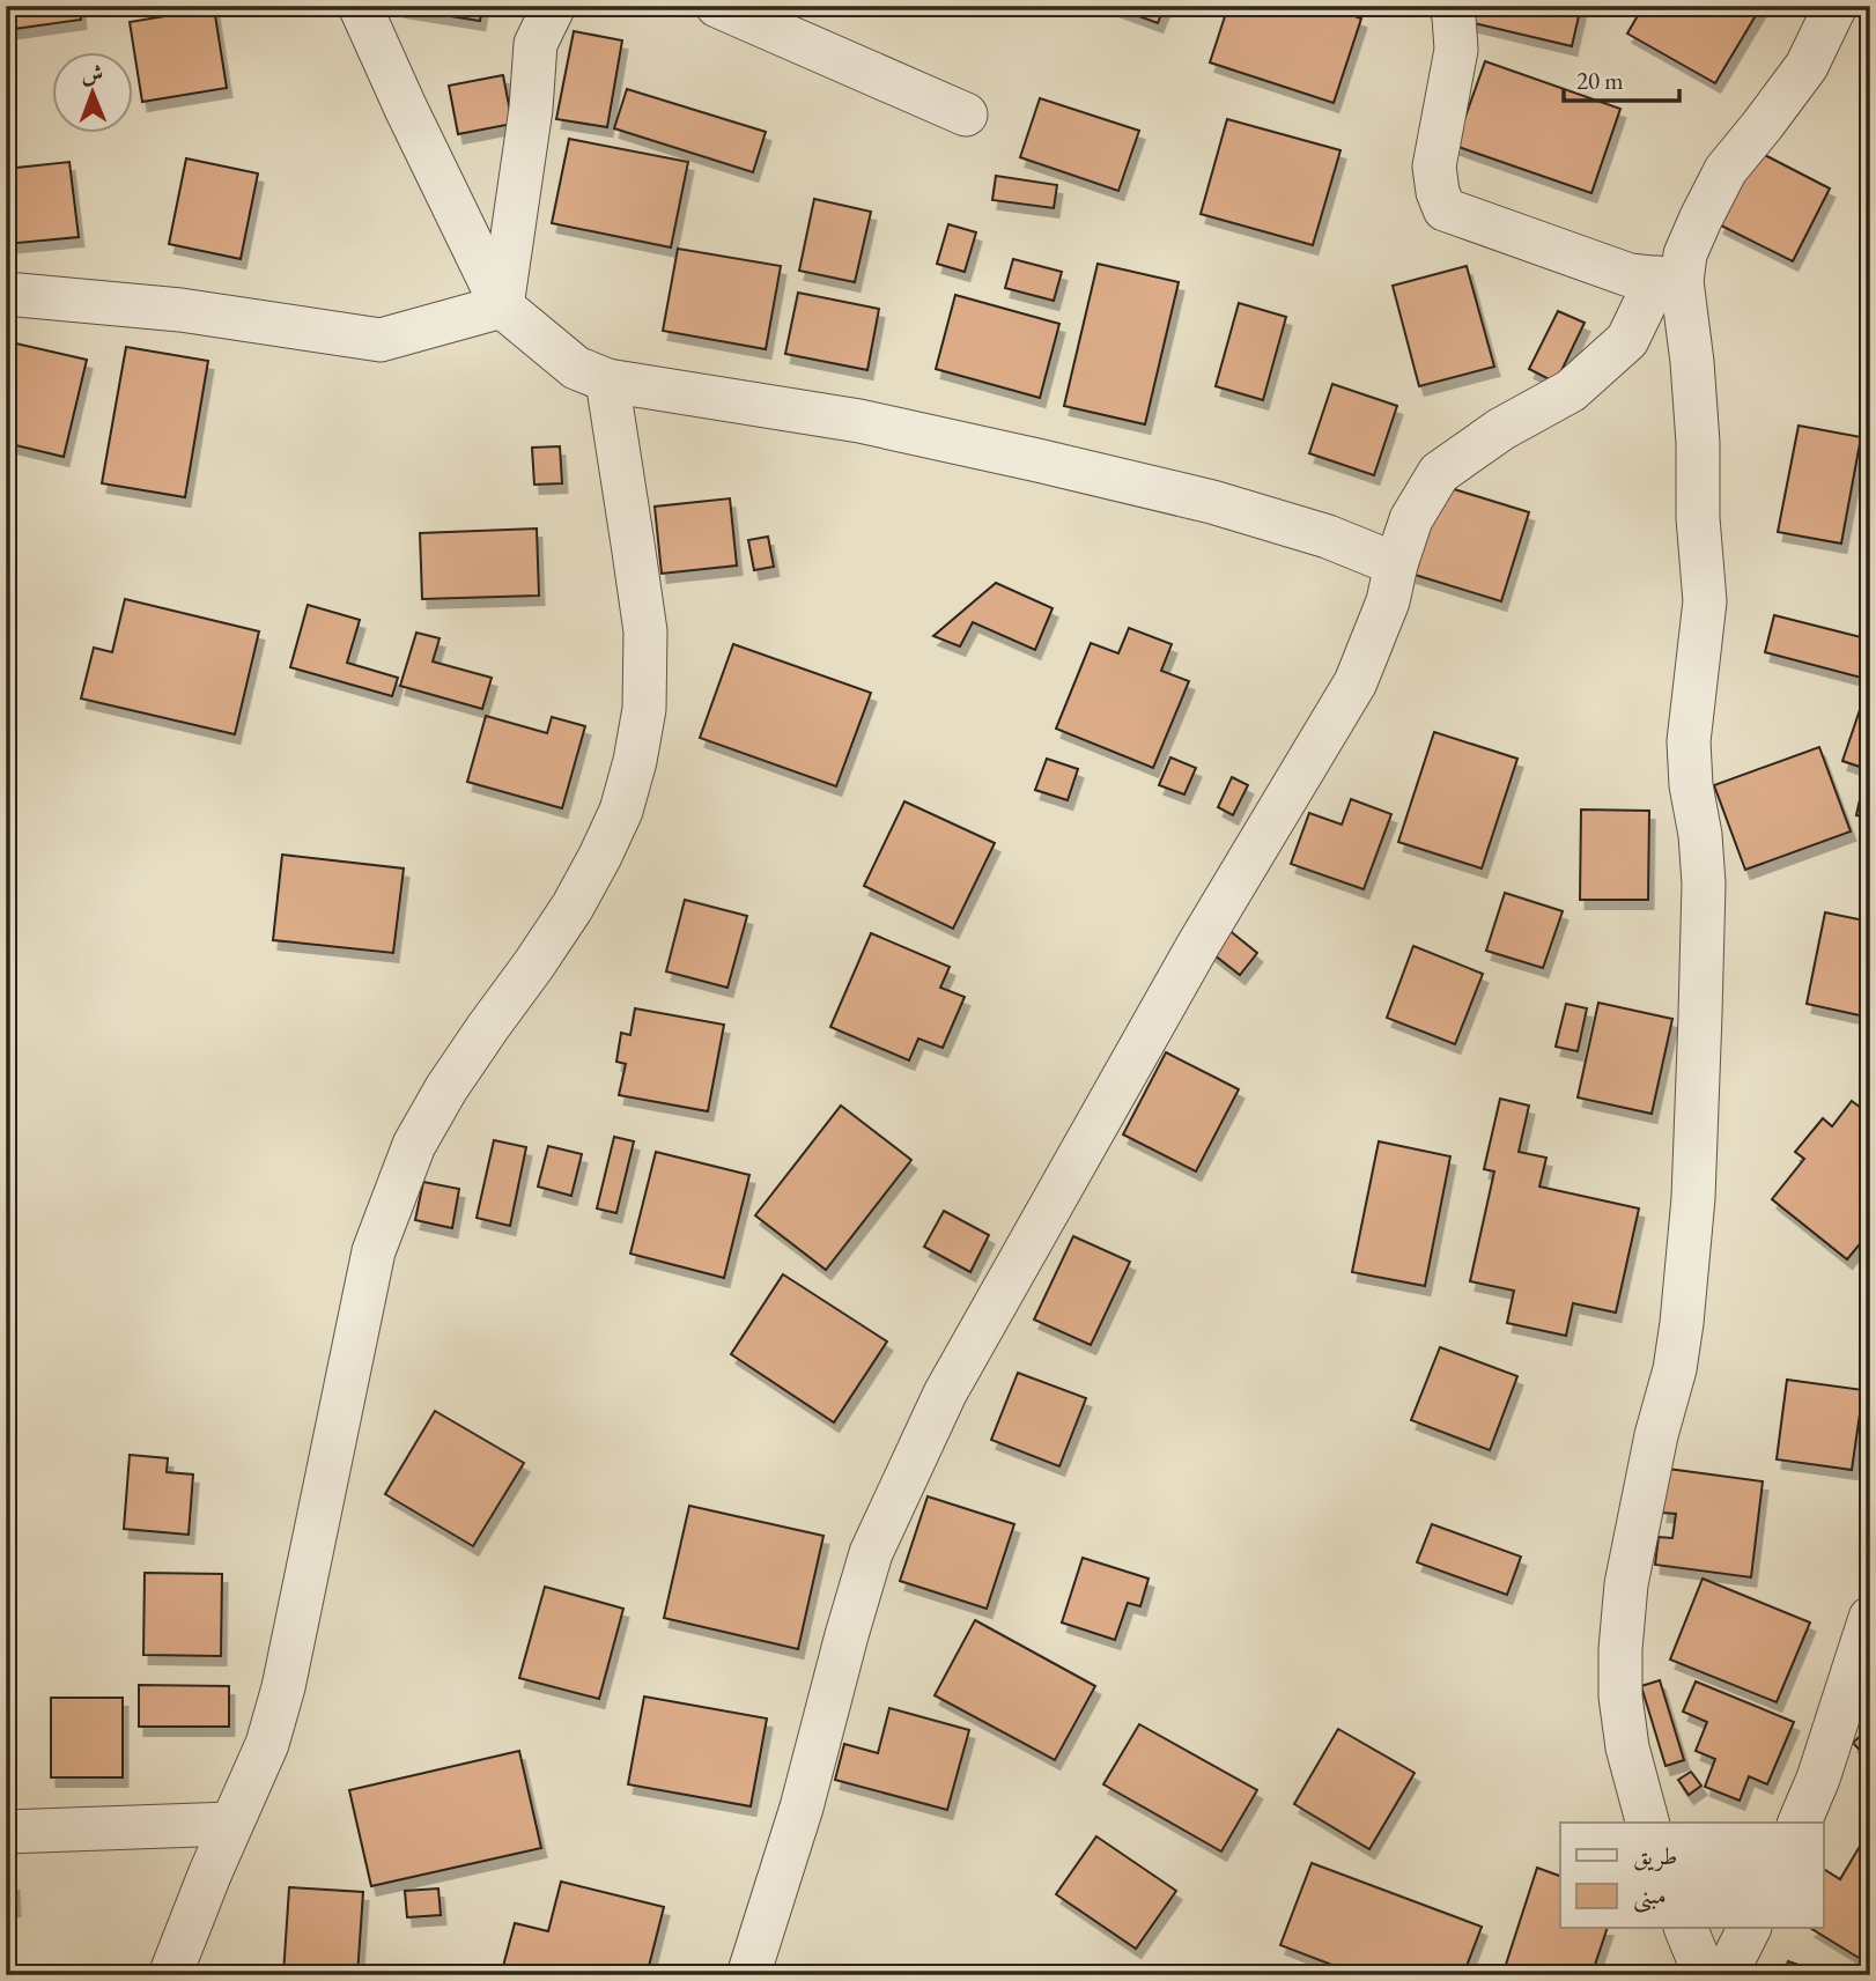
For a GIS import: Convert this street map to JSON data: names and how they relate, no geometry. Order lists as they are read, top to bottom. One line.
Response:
{"legend":["طريق","مبنى"],"scale_bar":"20 m","north":"top"}
